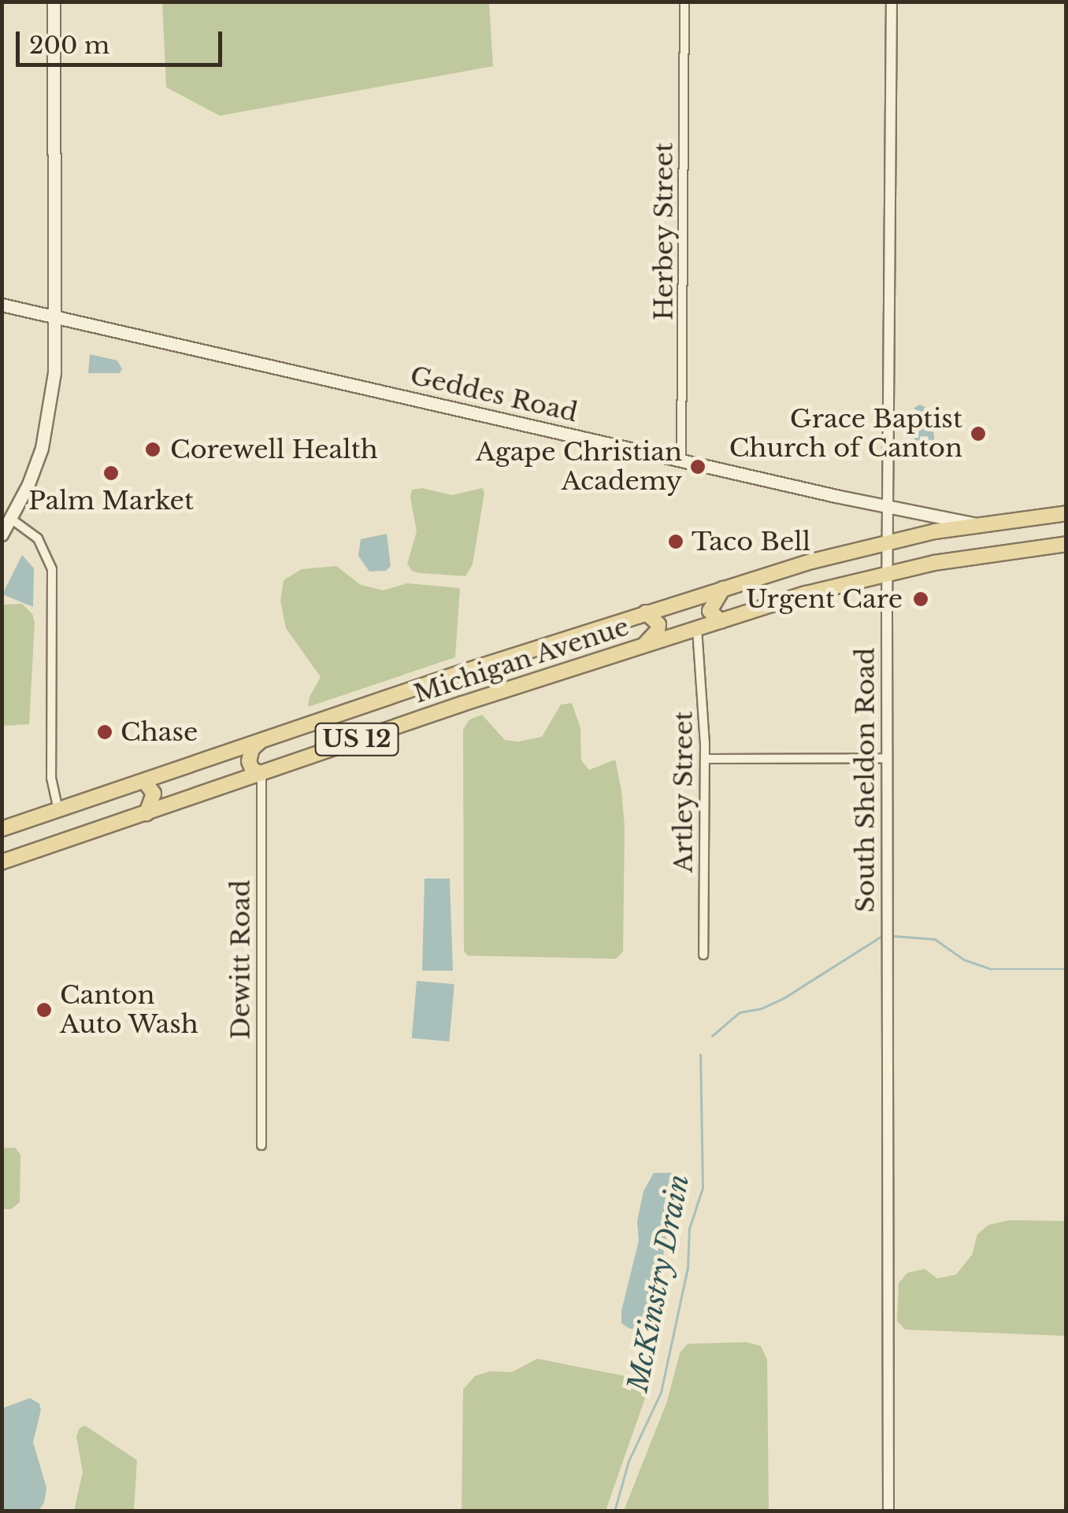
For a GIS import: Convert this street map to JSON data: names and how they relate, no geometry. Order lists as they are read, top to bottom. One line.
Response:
{"streets":{"main road":["Geddes Road","Michigan Avenue","US 12"],"street":["Herbey Street","South Sheldon Road","Artley Street","Dewitt Road"]},"crossings":[["Herbey Street","Geddes Road"],["Geddes Road","Michigan Avenue"],["Geddes Road","South Sheldon Road"],["Michigan Avenue","South Sheldon Road"],["Michigan Avenue","Artley Street"],["Michigan Avenue","Dewitt Road"]],"water":["McKinstry Drain"],"places":["Grace Baptist Church of Canton","Corewell Health","Agape Christian Academy","Palm Market","Taco Bell","Urgent Care","Chase","Canton Auto Wash"],"scale_bar":"200 m"}
